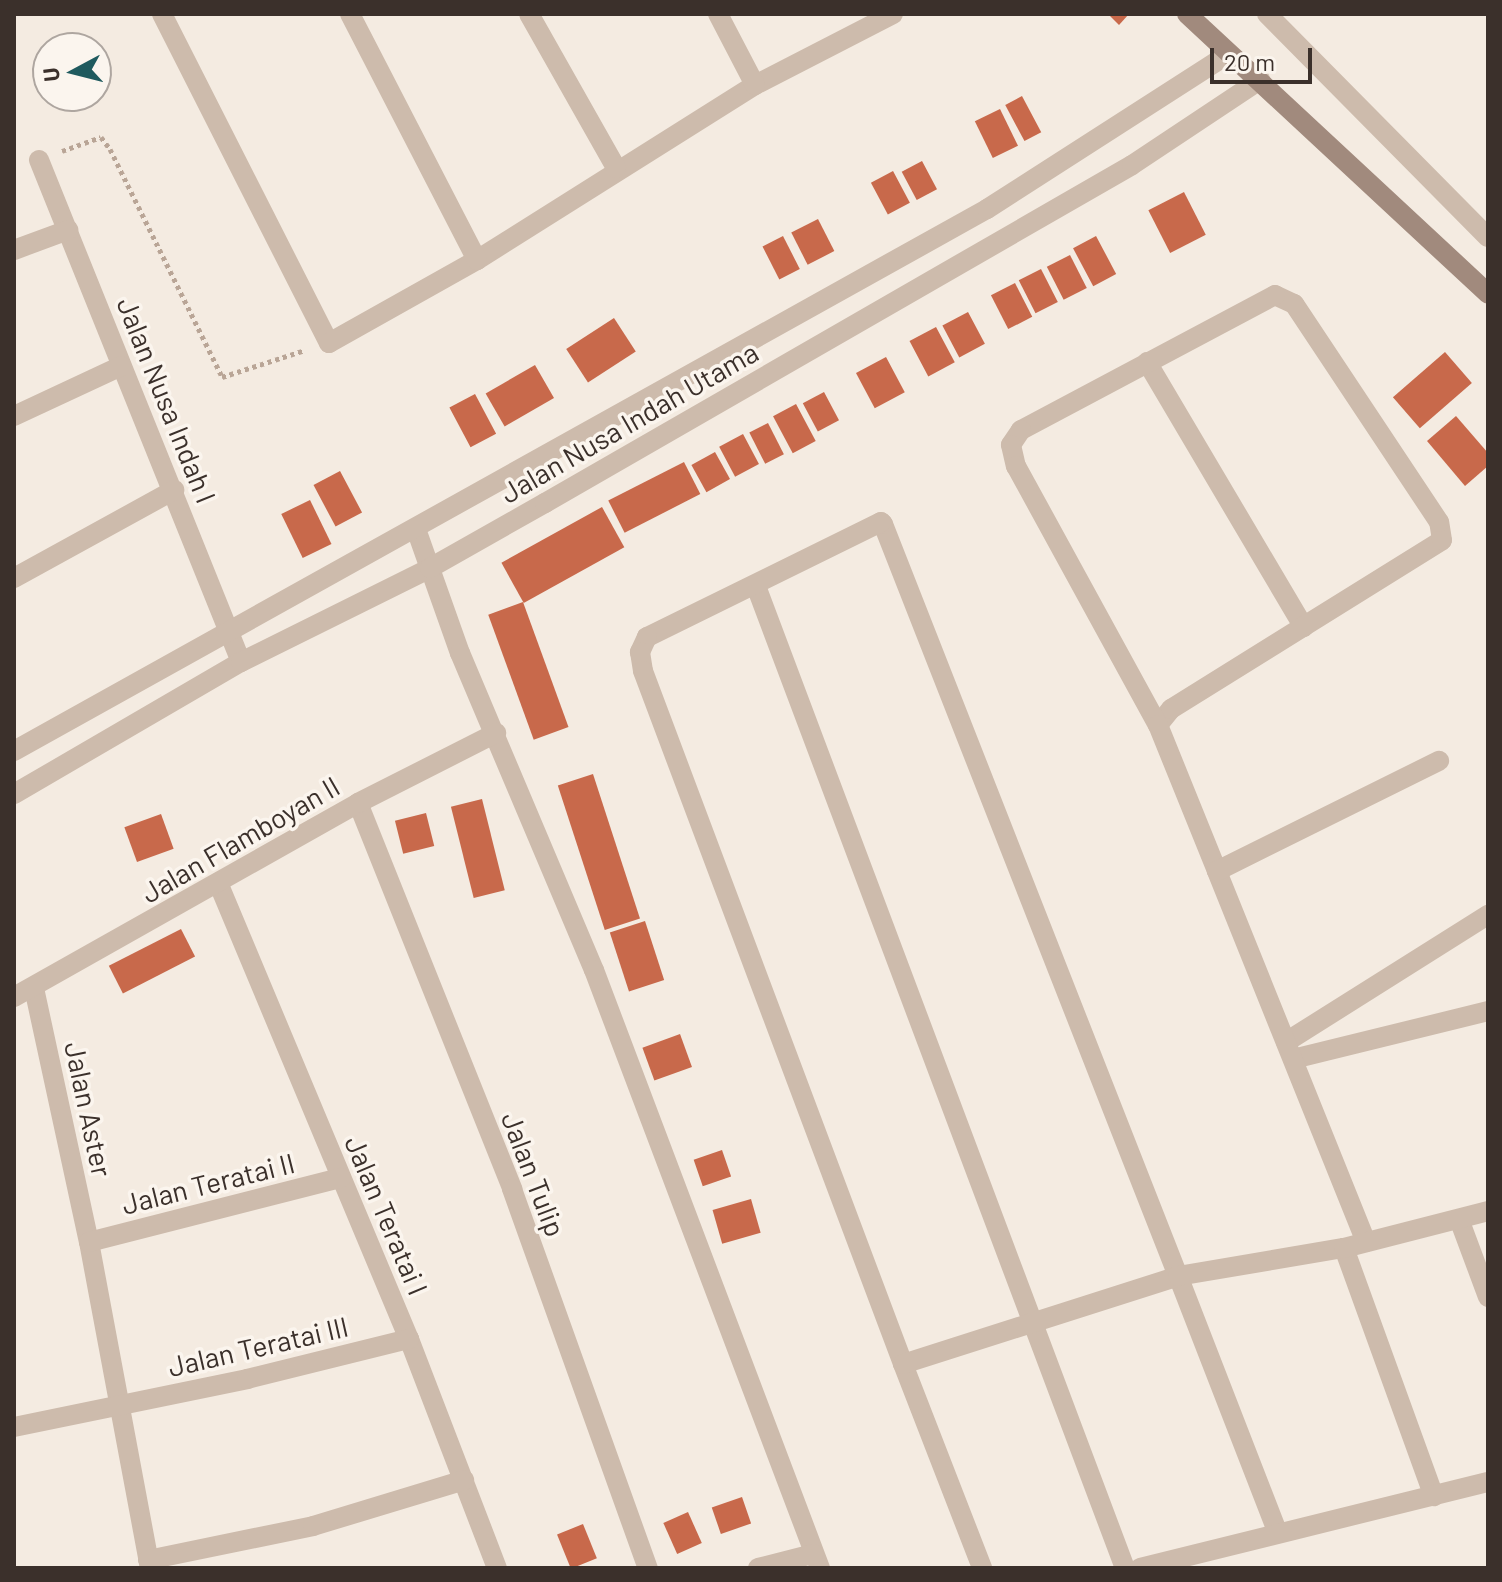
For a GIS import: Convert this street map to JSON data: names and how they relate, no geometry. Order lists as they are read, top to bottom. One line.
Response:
{"streets":{"street":["Jalan Nusa Indah I","Jalan Nusa Indah Utama","Jalan Flamboyan II","Jalan Aster","Jalan Tulip","Jalan Teratai II","Jalan Teratai I","Jalan Teratai III"]},"crossings":[["Jalan Nusa Indah I","Jalan Nusa Indah Utama"],["Jalan Flamboyan II","Jalan Aster"],["Jalan Flamboyan II","Jalan Tulip"],["Jalan Flamboyan II","Jalan Teratai I"],["Jalan Aster","Jalan Teratai II"],["Jalan Aster","Jalan Teratai III"],["Jalan Teratai II","Jalan Teratai I"],["Jalan Teratai I","Jalan Teratai III"]],"scale_bar":"20 m","north":"left"}
